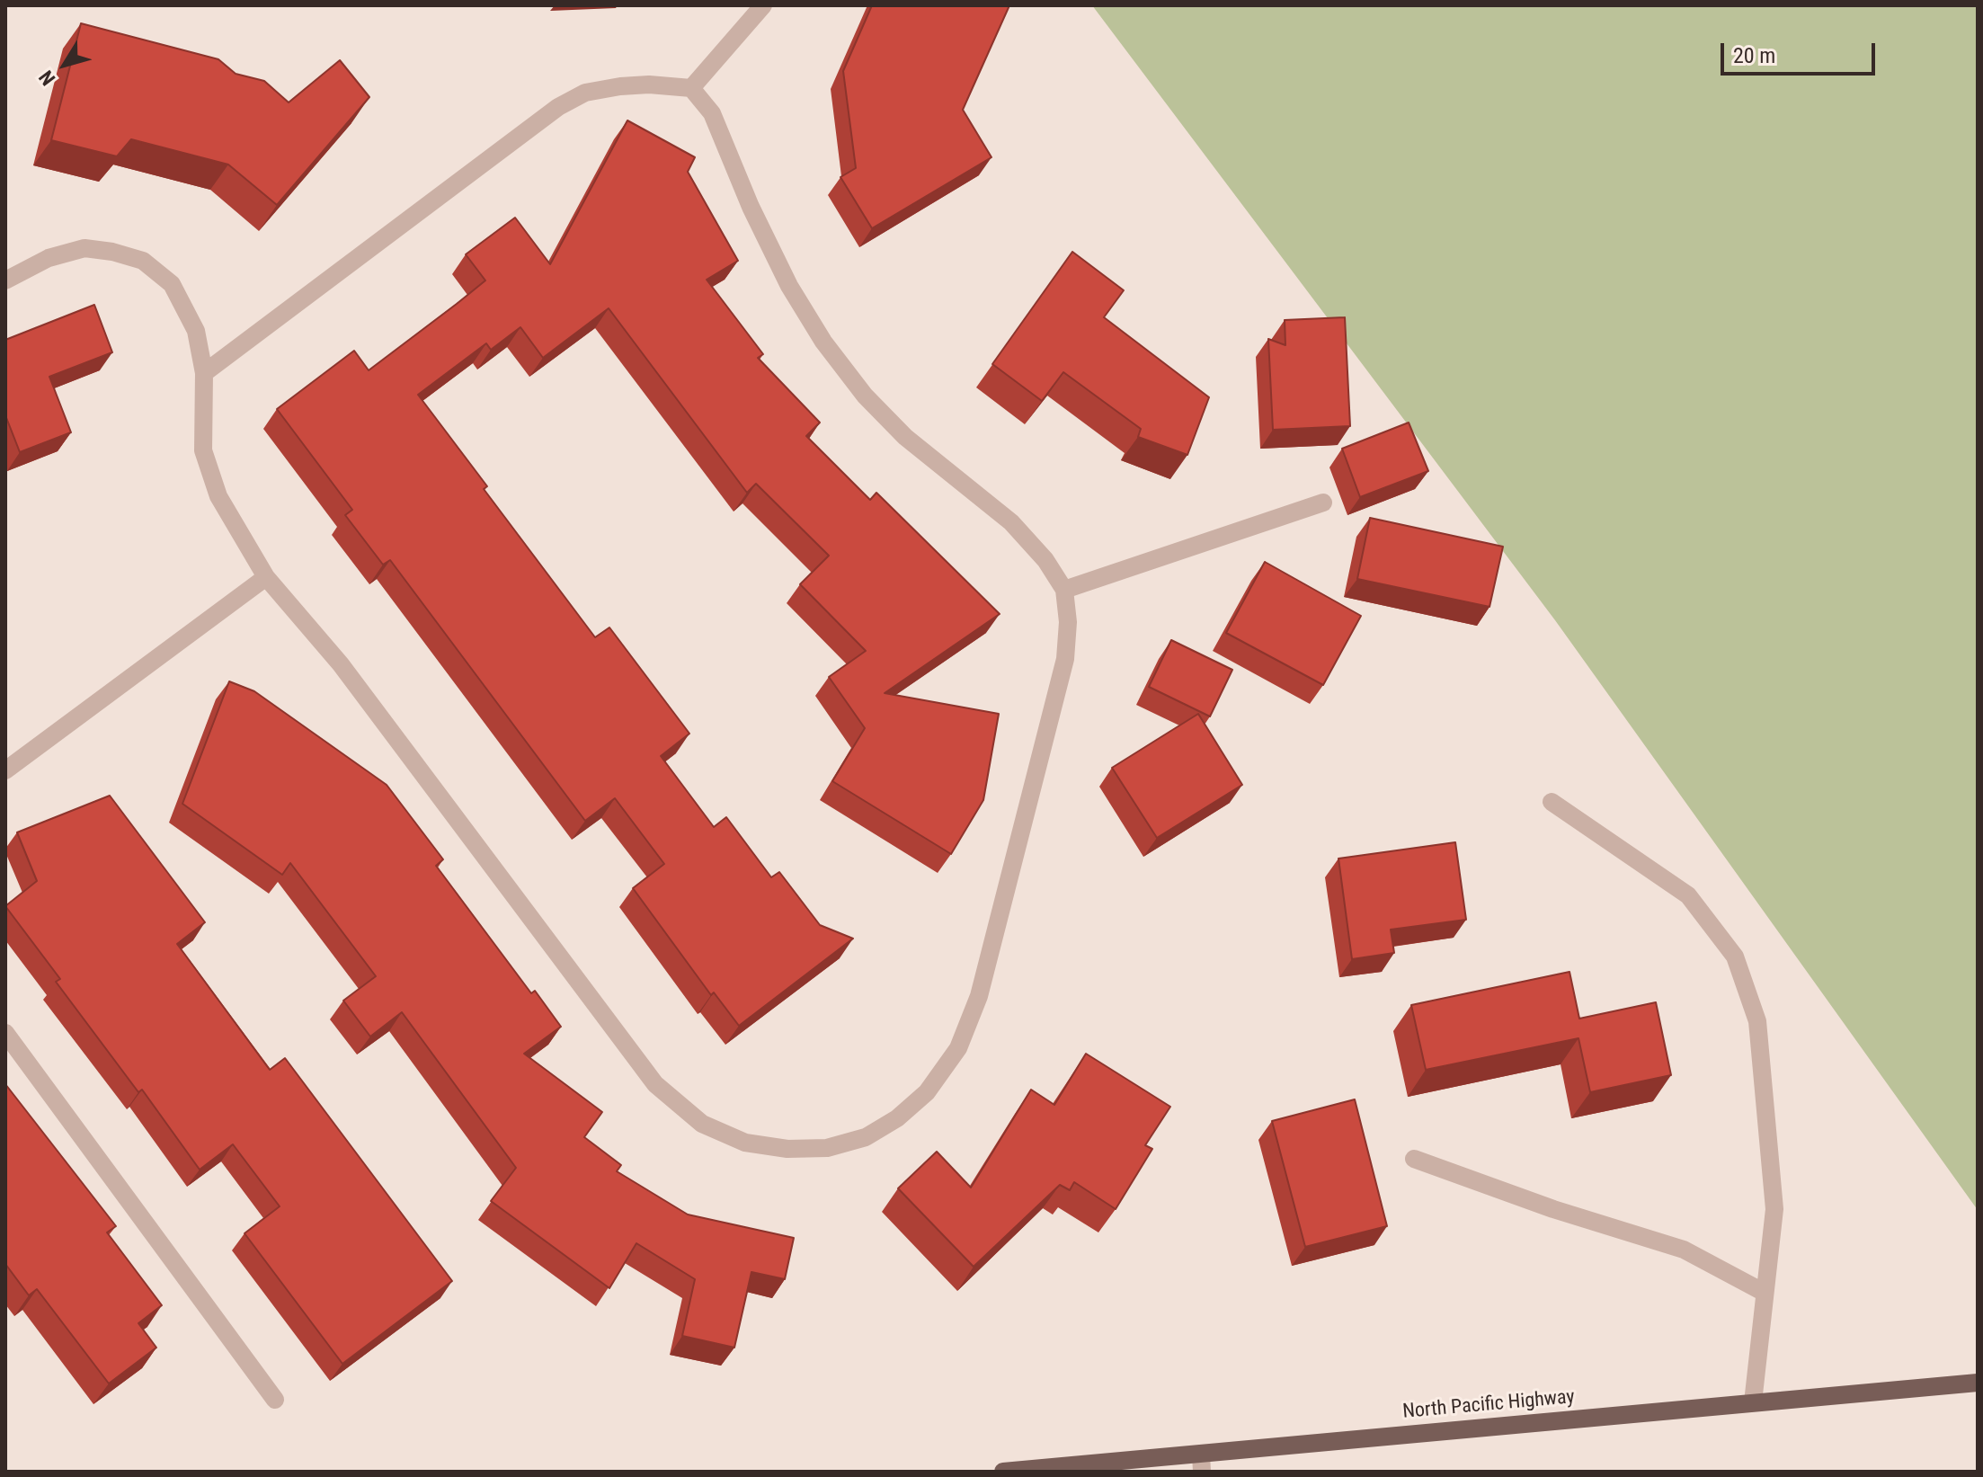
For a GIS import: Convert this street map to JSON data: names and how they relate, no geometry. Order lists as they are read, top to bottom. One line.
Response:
{"streets":{"main road":["North Pacific Highway"]},"scale_bar":"20 m","north":"bottom left"}
